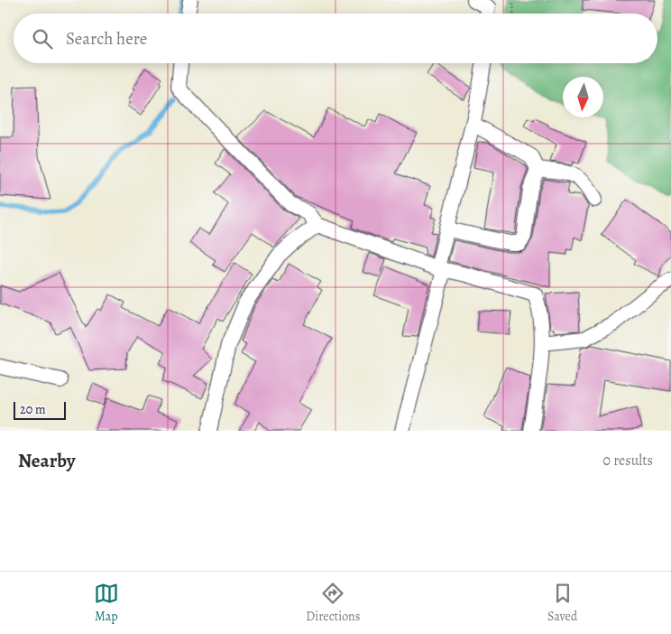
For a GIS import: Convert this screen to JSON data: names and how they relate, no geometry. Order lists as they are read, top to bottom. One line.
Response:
{"scale_bar":"20 m","north":"bottom","page":{"search":"Search here","scale":"20 m","heading":["Nearby","0 results"],"nav":["Map","Directions","Saved"]}}
